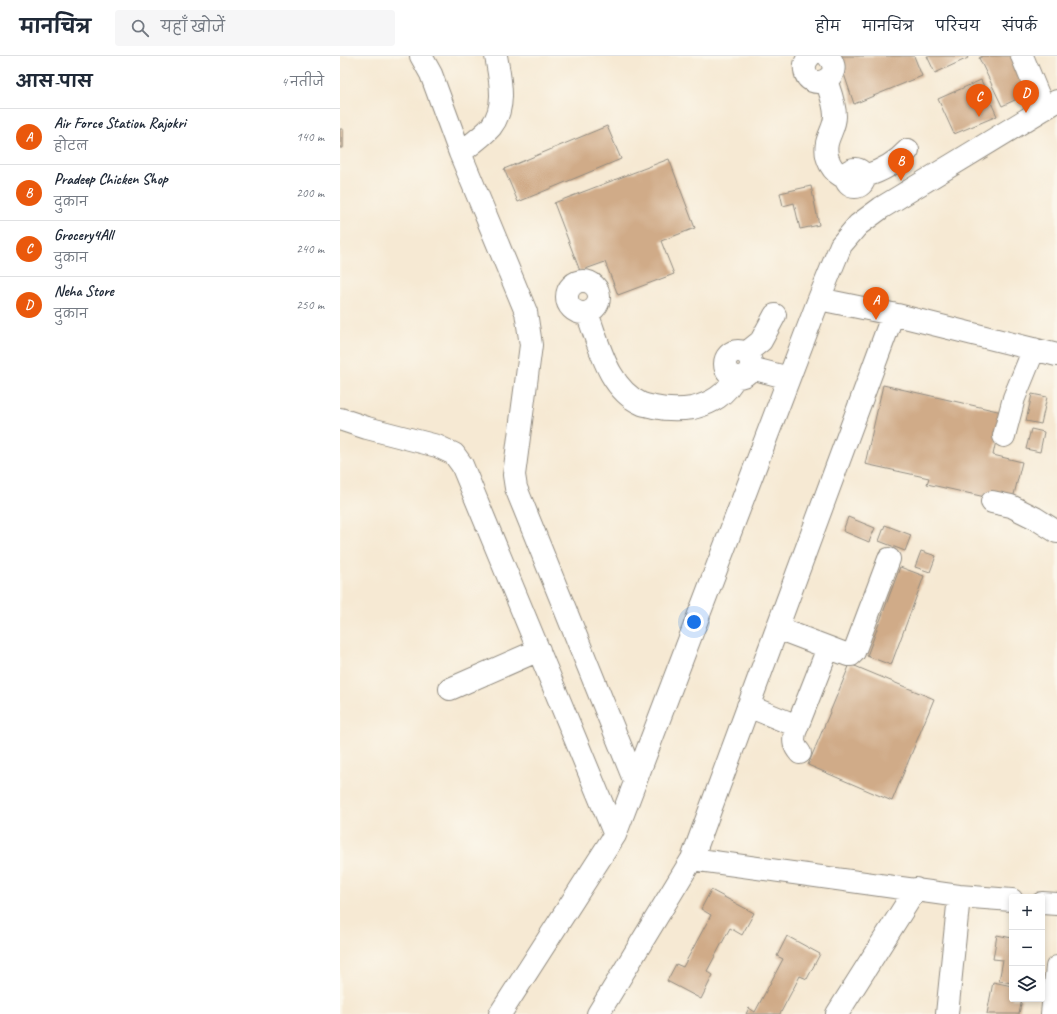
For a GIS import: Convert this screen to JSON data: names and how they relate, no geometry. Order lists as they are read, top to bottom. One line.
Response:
{"page":{"header":"मानचित्र","search":"यहाँ खोजें","nav":["होम","मानचित्र","परिचय","संपर्क"],"heading":["आस-पास","4 नतीजे"],"pins":["D","C","B","A"],"list":[{"mark":"A","name":"Air Force Station Rajokri","note":"होटल","value":"140 m"},{"mark":"B","name":"Pradeep Chicken Shop","note":"दुकान","value":"200 m"},{"mark":"C","name":"Grocery4All","note":"दुकान","value":"240 m"},{"mark":"D","name":"Neha Store","note":"दुकान","value":"250 m"}],"map_buttons":["+","−"]}}
